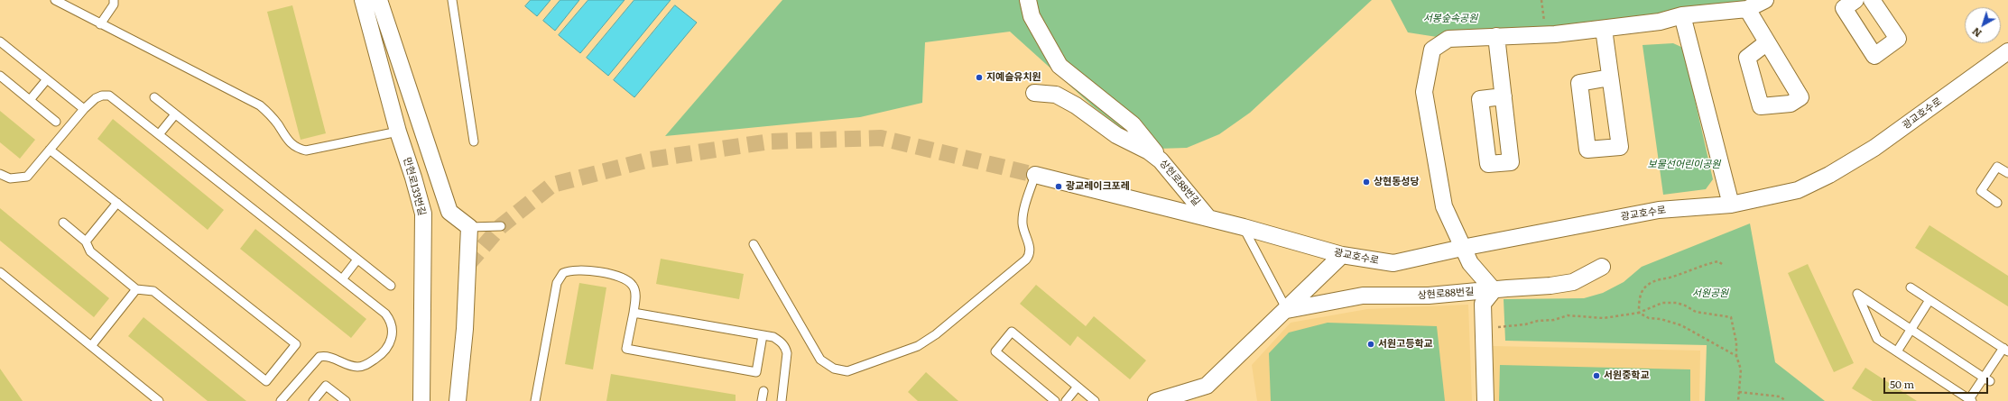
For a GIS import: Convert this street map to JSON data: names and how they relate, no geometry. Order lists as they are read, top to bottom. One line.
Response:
{"streets":{"street":["광교호수로","상현로88번길","만현로133번길"]},"parks":["서봉숲속공원","보물선어린이공원","서원공원"],"places":["지예슬유치원","상현동성당","광교레이크포레","서원고등학교","서원중학교"],"scale_bar":"50 m","north":"bottom left"}
